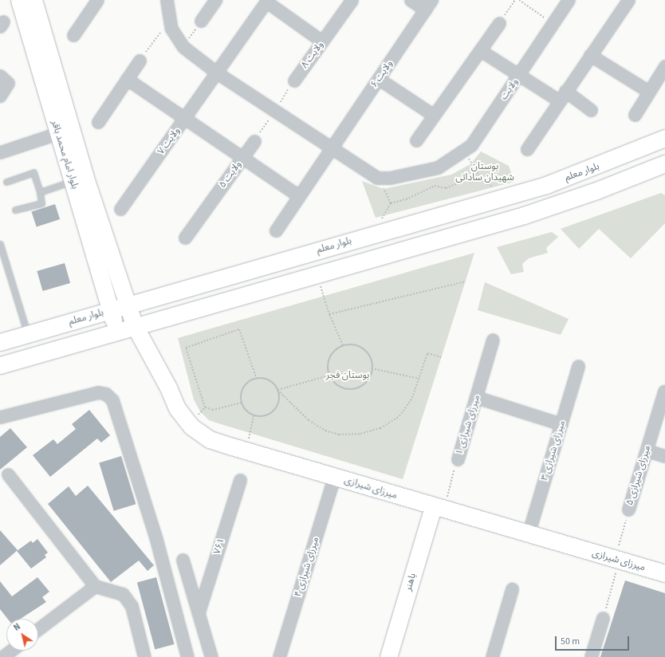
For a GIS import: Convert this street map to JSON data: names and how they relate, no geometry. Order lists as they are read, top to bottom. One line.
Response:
{"streets":{"main road":["بلوار امام محمد باقر","بلوار معلم","میرزای شیرازی","باهنر"],"street":["ولایت ۸","ولایت ۶","ولایت","ولایت ۷","ولایت ۵","میرزای شیرازی ۱","میرزای شیرازی ۳","میرزای شیرازی ۵","۷۶۱","میرزای شیرازی ۴"]},"crossings":[["بلوار امام محمد باقر","بلوار معلم"],["بلوار امام محمد باقر","میرزای شیرازی"],["میرزای شیرازی ۱","میرزای شیرازی"],["میرزای شیرازی ۱","باهنر"],["میرزای شیرازی ۳","میرزای شیرازی"],["میرزای شیرازی ۵","میرزای شیرازی"],["میرزای شیرازی","میرزای شیرازی ۴"],["میرزای شیرازی","باهنر"]],"parks":["بوستان شهیدان ساداتی","بوستان فجر"],"scale_bar":"50 m","north":"top left"}
